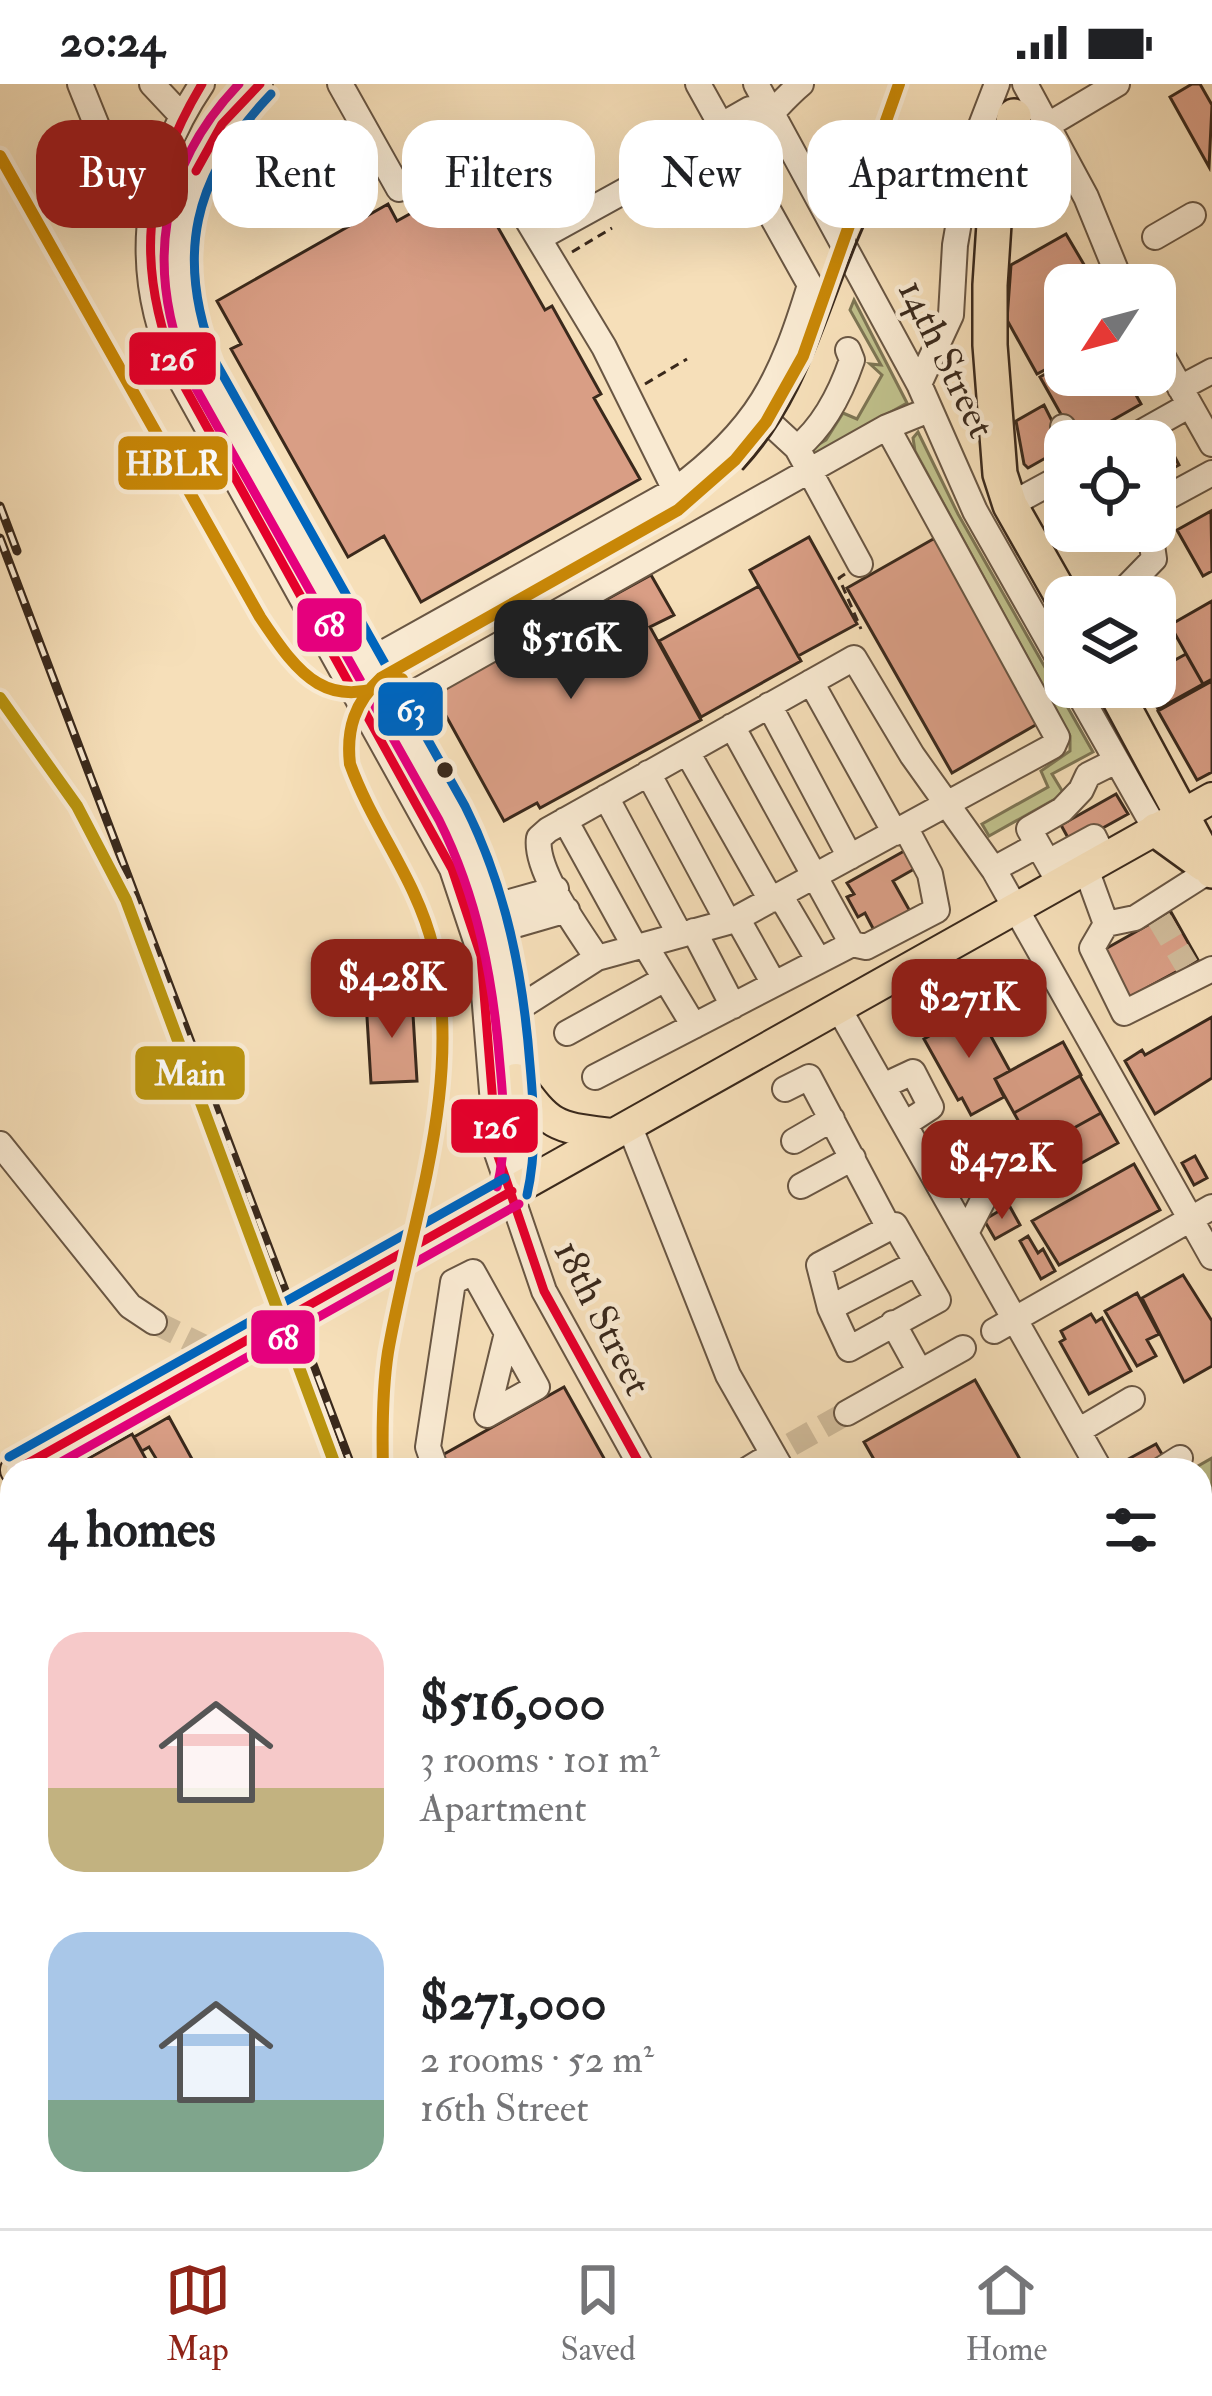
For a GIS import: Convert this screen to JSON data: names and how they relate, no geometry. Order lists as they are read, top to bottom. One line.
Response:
{"streets":{"street":["14th Street","18th Street"]},"lines":["transit line HBLR","transit line 126","transit line 68","transit line 63","transit line Main"],"north":"bottom left","page":{"status":"20:24","chip":["Buy","Rent","Filters","New","Apartment"],"price":["$516K","$428K","$271K","$472K"],"heading":"4 homes","list":[{"name":"$516,000","note":"3 rooms · 101 m² · Apartment"},{"name":"$271,000","note":"2 rooms · 52 m² · 16th Street"}],"tabs":["Map","Saved","Home"]}}
